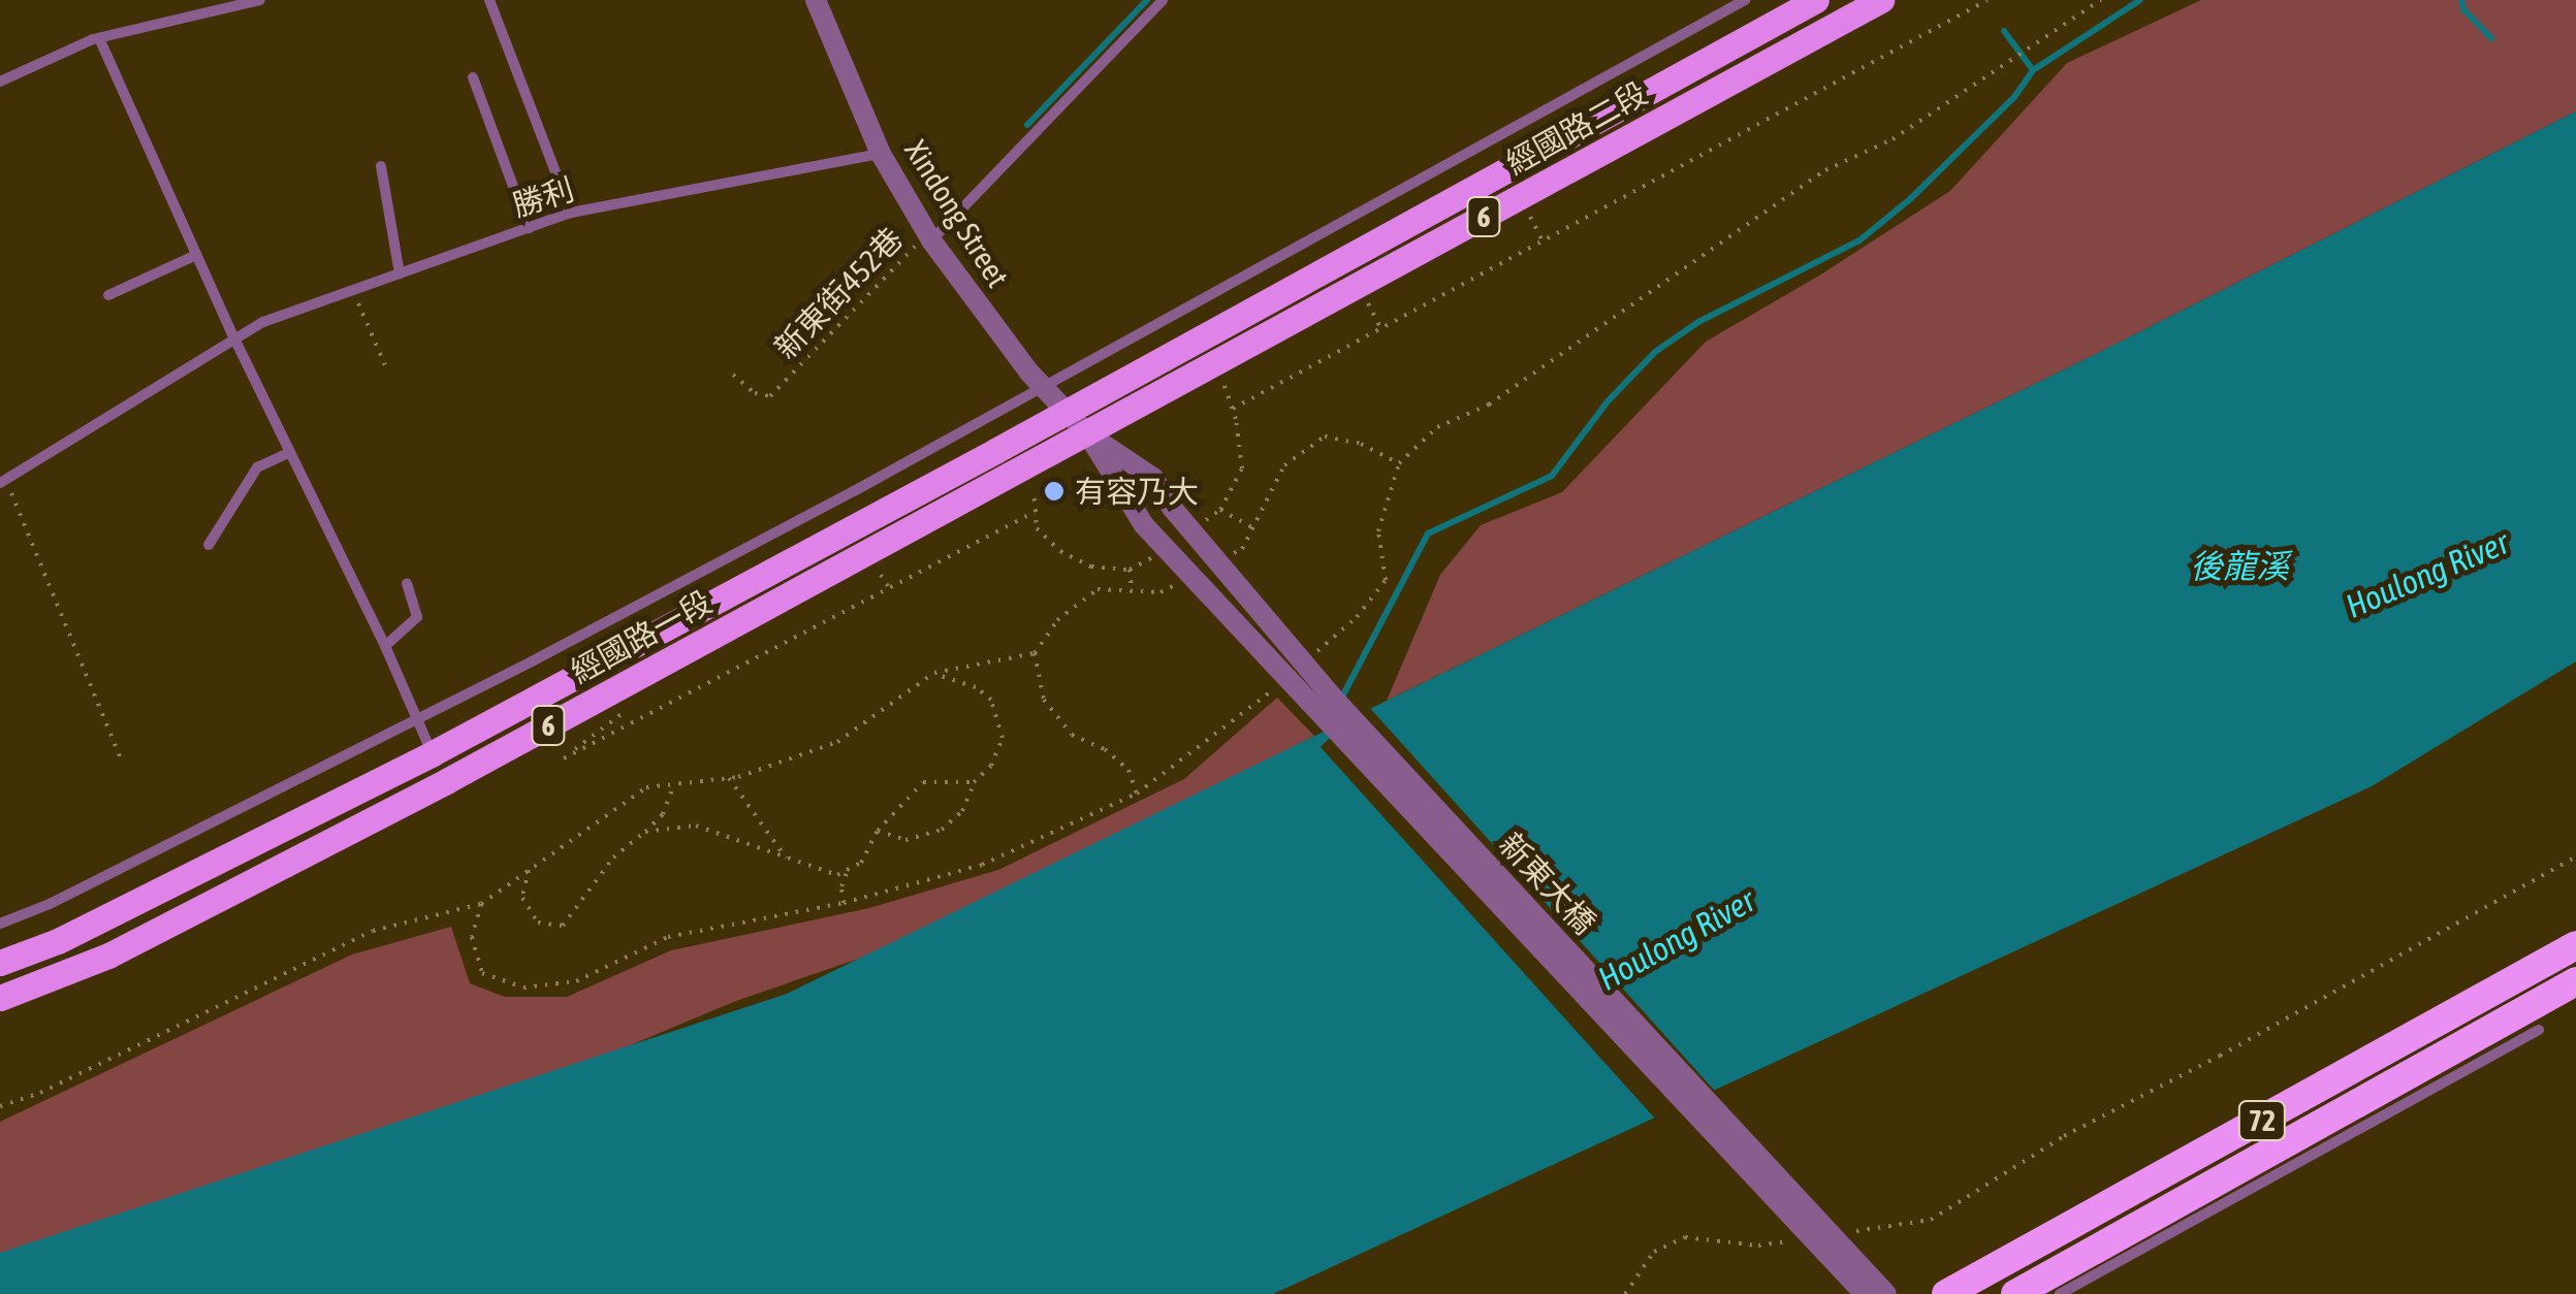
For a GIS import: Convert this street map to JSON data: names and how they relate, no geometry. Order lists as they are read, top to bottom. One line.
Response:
{"streets":{"highway":["72"],"main road":["經國路二段","6","經國路一段"],"street":["Xindong Street","新東大橋"],"lane":["勝利"],"path":["新東街452巷"]},"crossings":[["經國路二段","Xindong Street"],["經國路二段","經國路一段"],["經國路二段","新東大橋"],["勝利","Xindong Street"],["Xindong Street","新東街452巷"],["Xindong Street","經國路一段"],["Xindong Street","新東大橋"],["經國路一段","新東大橋"]],"water":["後龍溪","Houlong River"],"places":["有容乃大"]}
